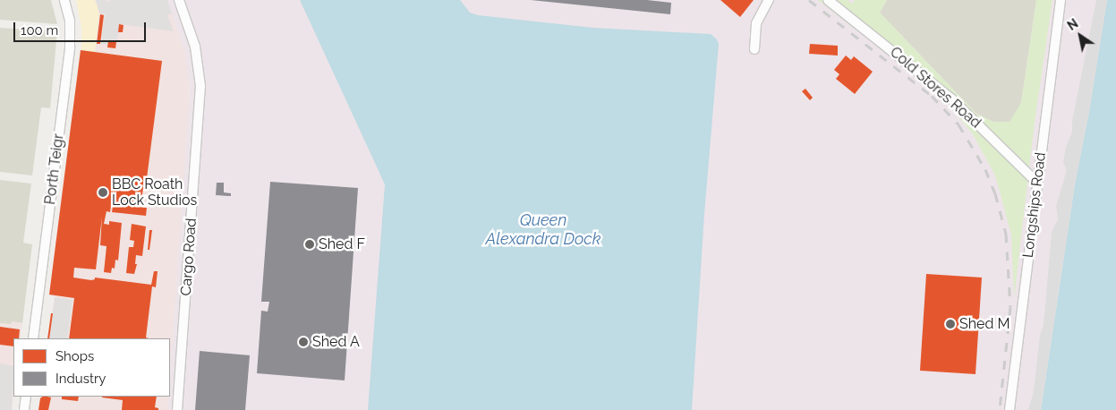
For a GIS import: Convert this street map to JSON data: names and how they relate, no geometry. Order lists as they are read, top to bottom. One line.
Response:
{"streets":{"street":["Cold Stores Road","Porth Teigr","Longships Road","Cargo Road"]},"crossings":[["Cold Stores Road","Longships Road"]],"water":["Queen Alexandra Dock"],"places":["BBC Roath Lock Studios","Shed F","Shed M","Shed A"],"legend":["Shops","Industry"],"scale_bar":"100 m","north":"top left"}
